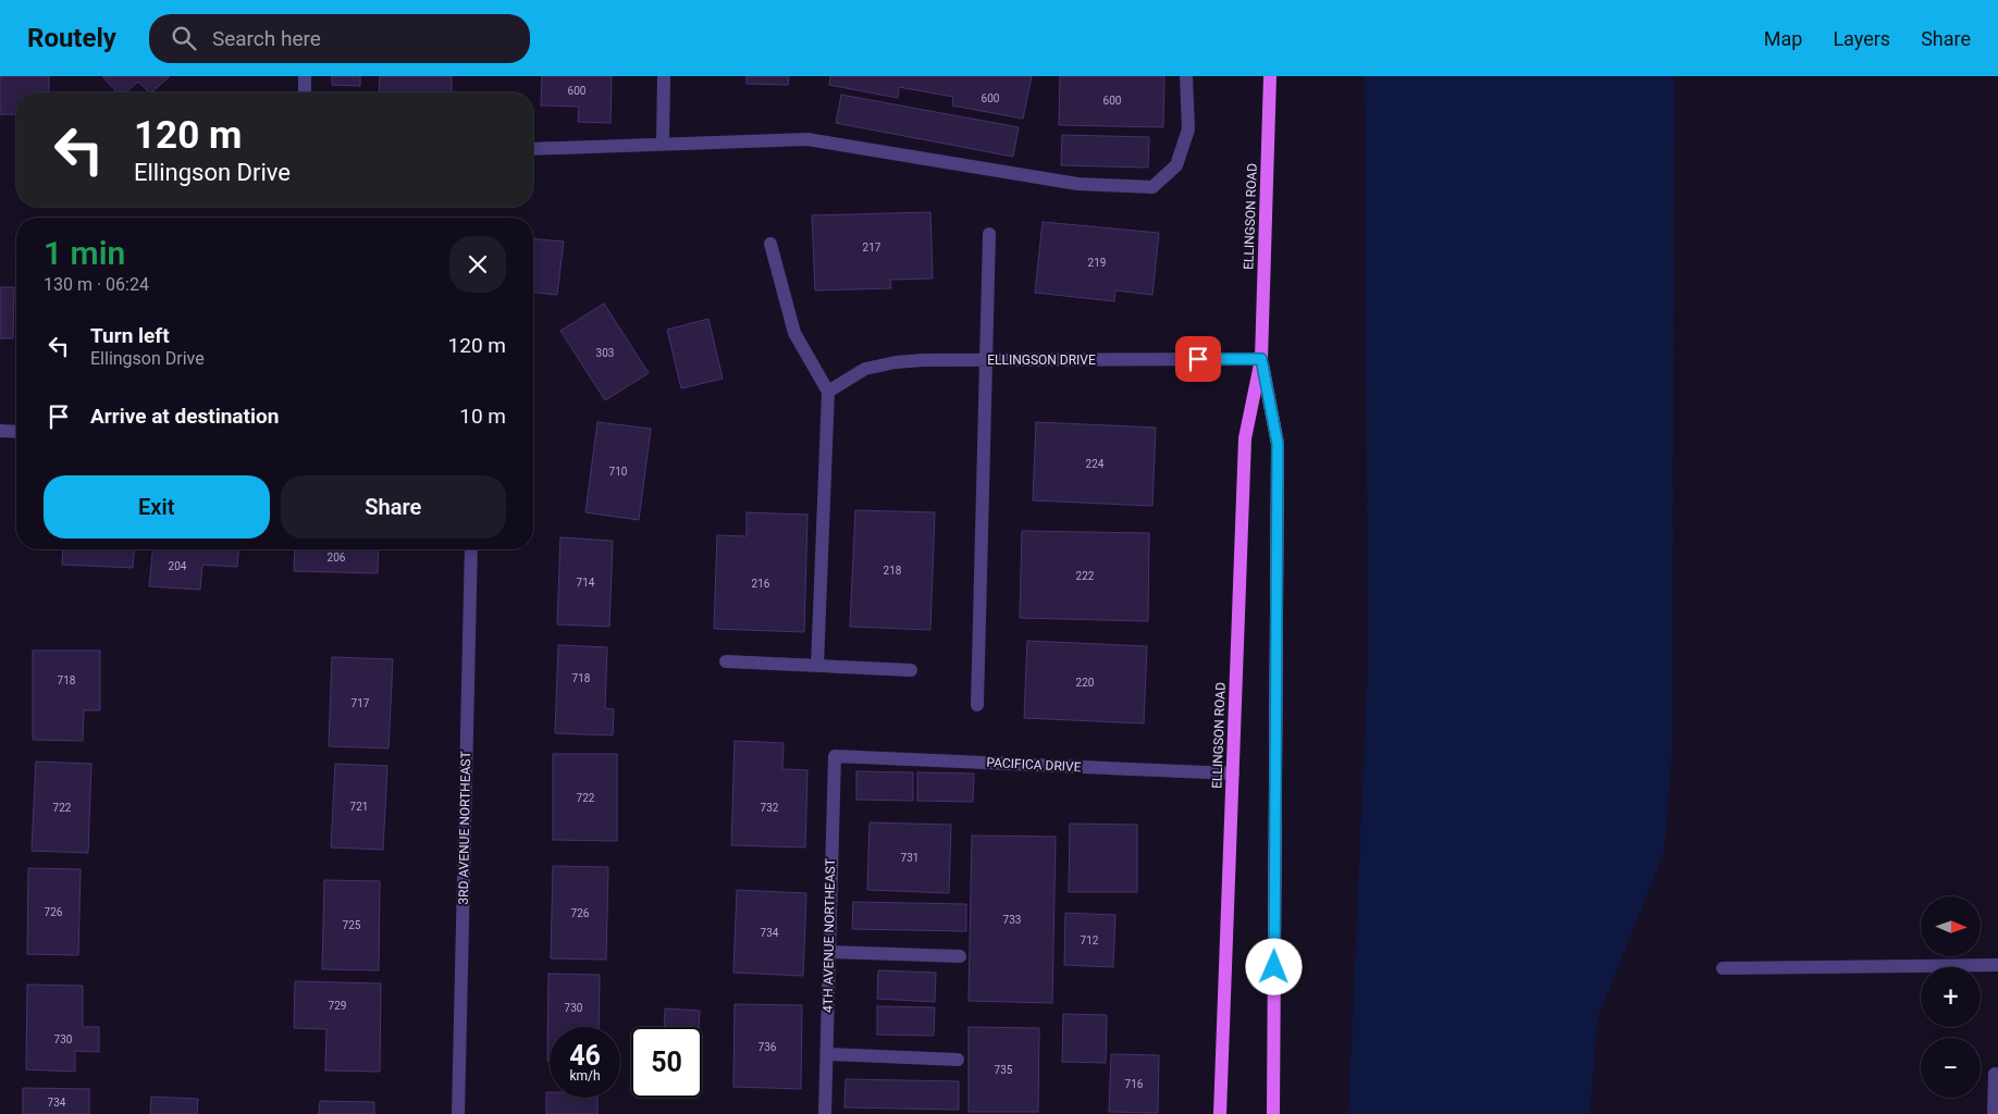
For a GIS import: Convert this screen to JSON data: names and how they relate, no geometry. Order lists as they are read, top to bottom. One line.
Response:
{"streets":{"main road":["ELLINGSON ROAD"],"street":["ELLINGSON DRIVE","PACIFICA DRIVE","3RD AVENUE NORTHEAST","4TH AVENUE NORTHEAST"]},"crossings":[["ELLINGSON ROAD","ELLINGSON DRIVE"],["ELLINGSON ROAD","PACIFICA DRIVE"],["PACIFICA DRIVE","4TH AVENUE NORTHEAST"]],"house_numbers":["600","600","600","217","219","303","224","710","206","204","218","222","714","216","718","718","220","717","722","721","722","732","731","726","726","733","725","734","712","729","730","730","736","735","716","734"],"north":"right","page":{"header":"Routely","search":"Search here","nav":["Map","Layers","Share"],"turn":["120 m","Ellingson Drive"],"heading":["1 min","130 m · 06:24"],"list":[{"name":"Turn left","note":"Ellingson Drive","value":"120 m"},{"name":"Arrive at destination","value":"10 m"}],"buttons":["Exit","Share"],"map_buttons":["+","−"],"speed":"46 km/h","limit":"50"}}
